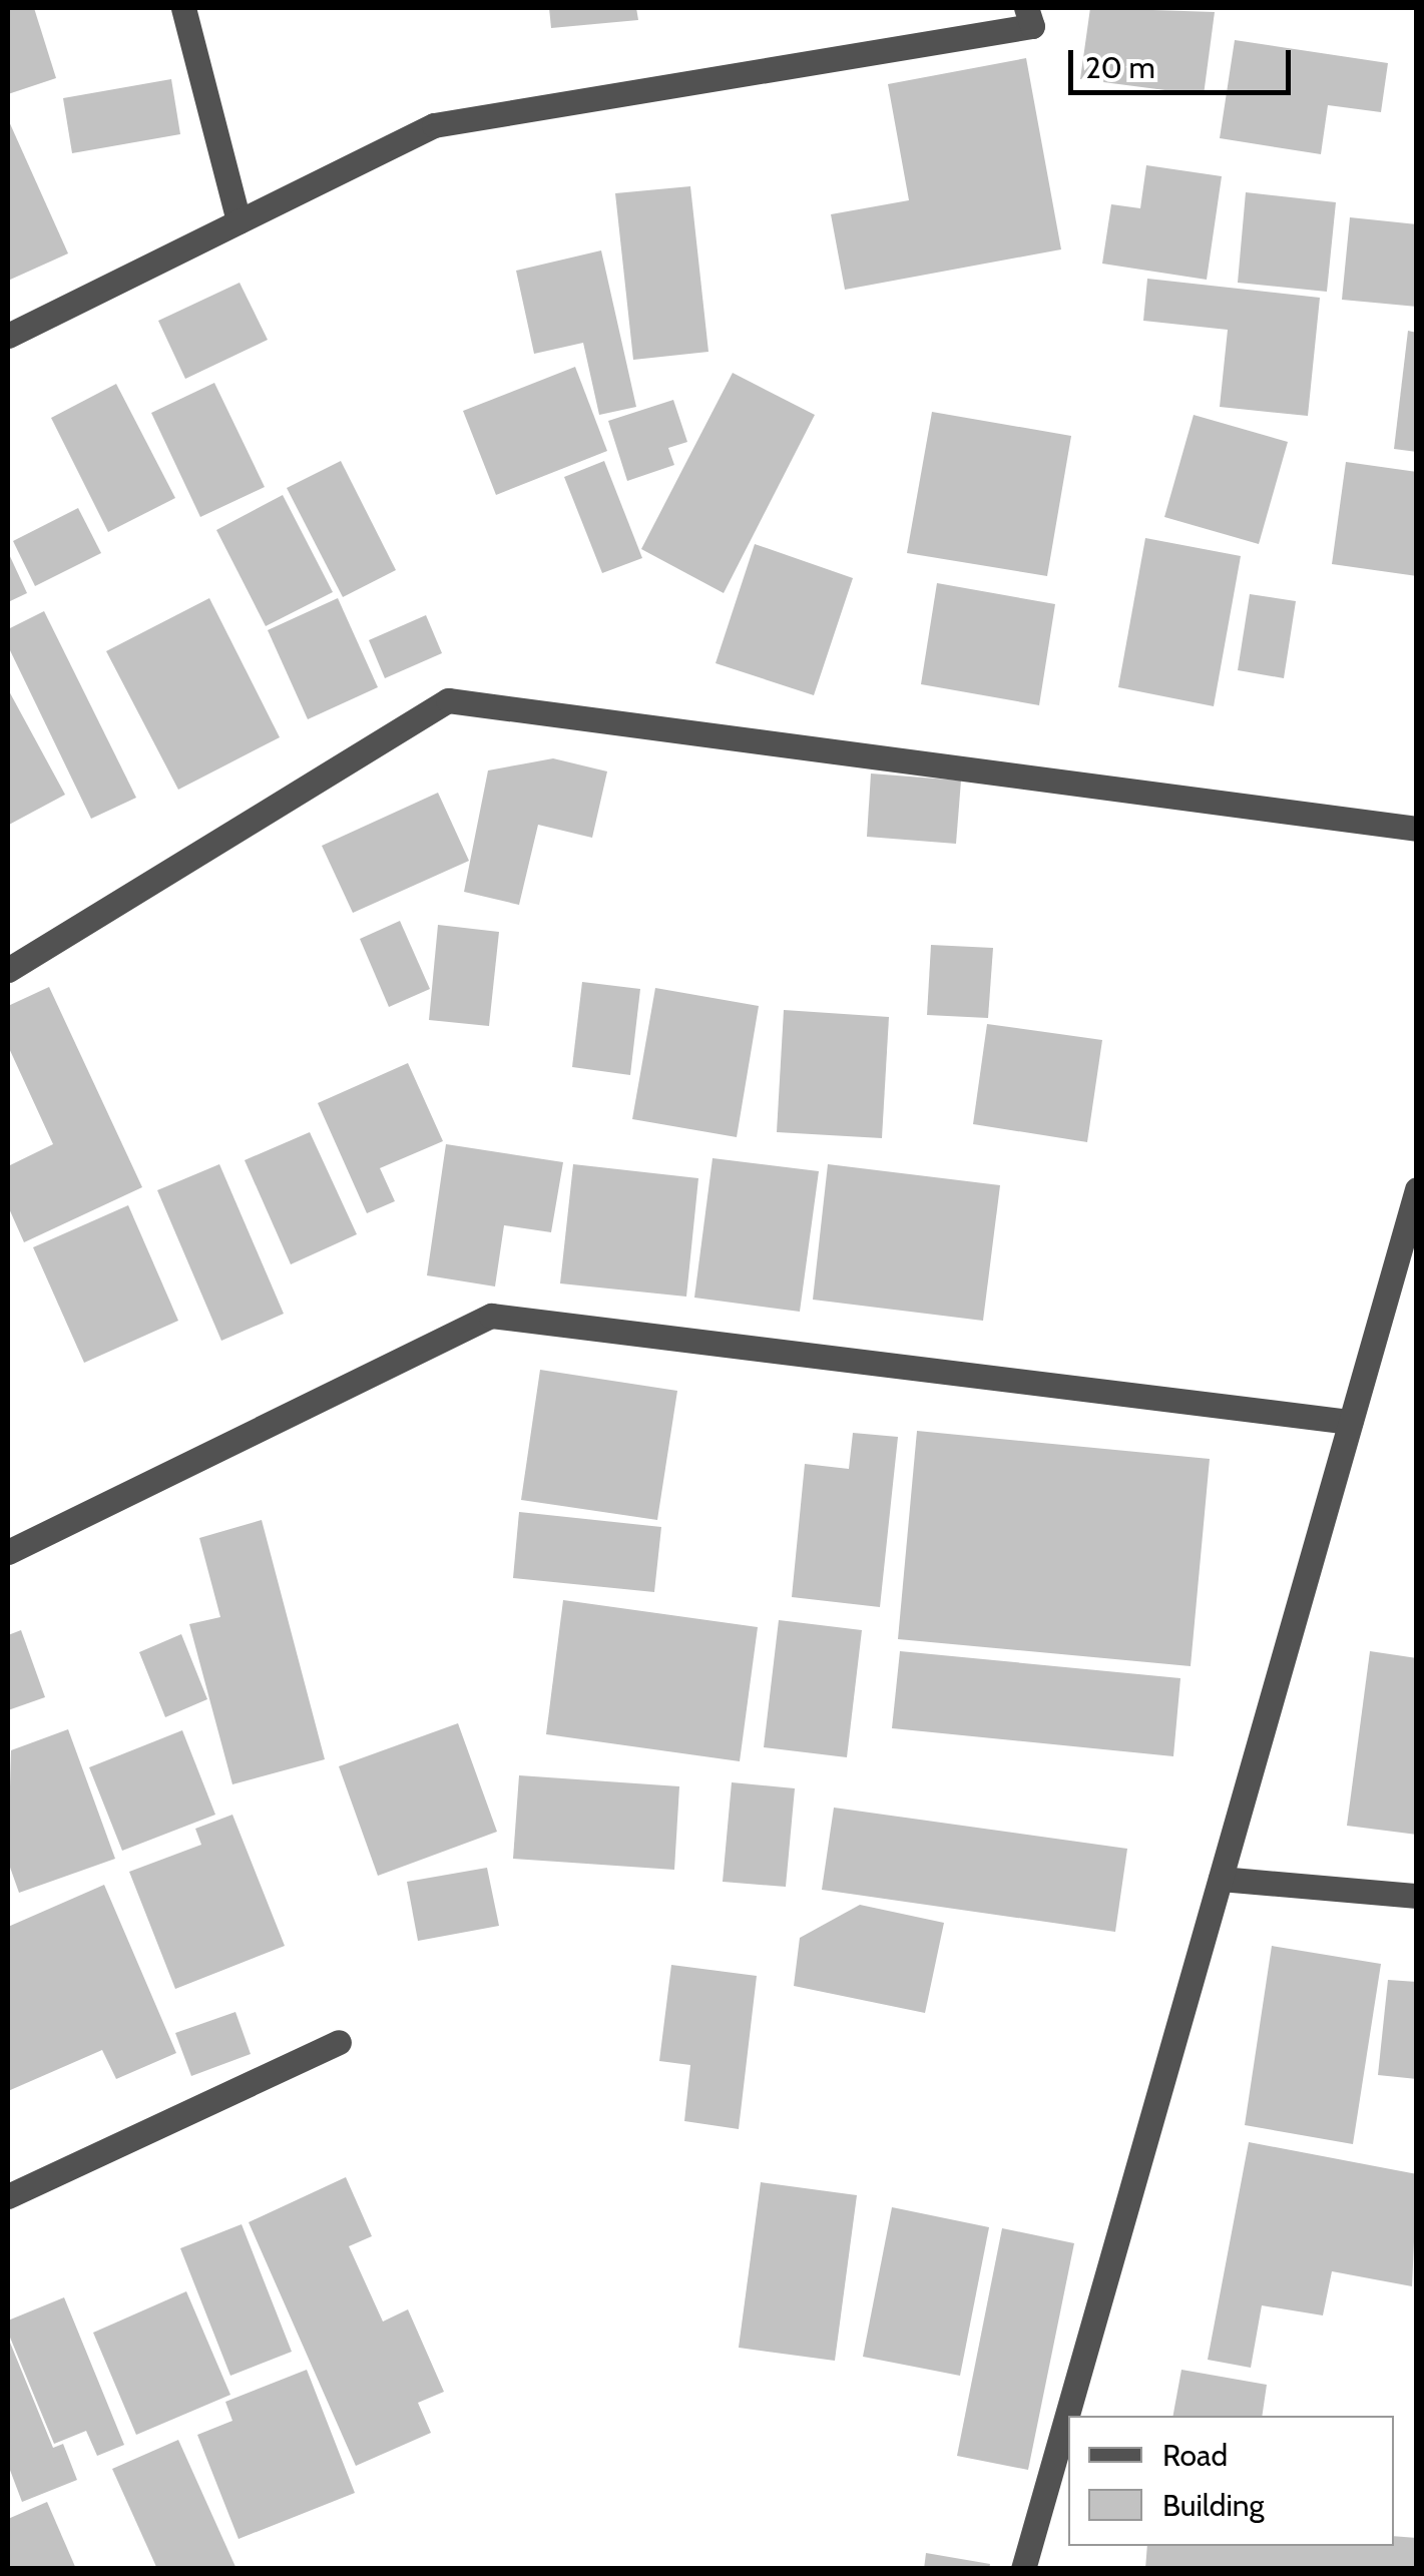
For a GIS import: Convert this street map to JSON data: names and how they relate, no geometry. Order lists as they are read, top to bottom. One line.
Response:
{"legend":["Road","Building"],"scale_bar":"20 m"}
